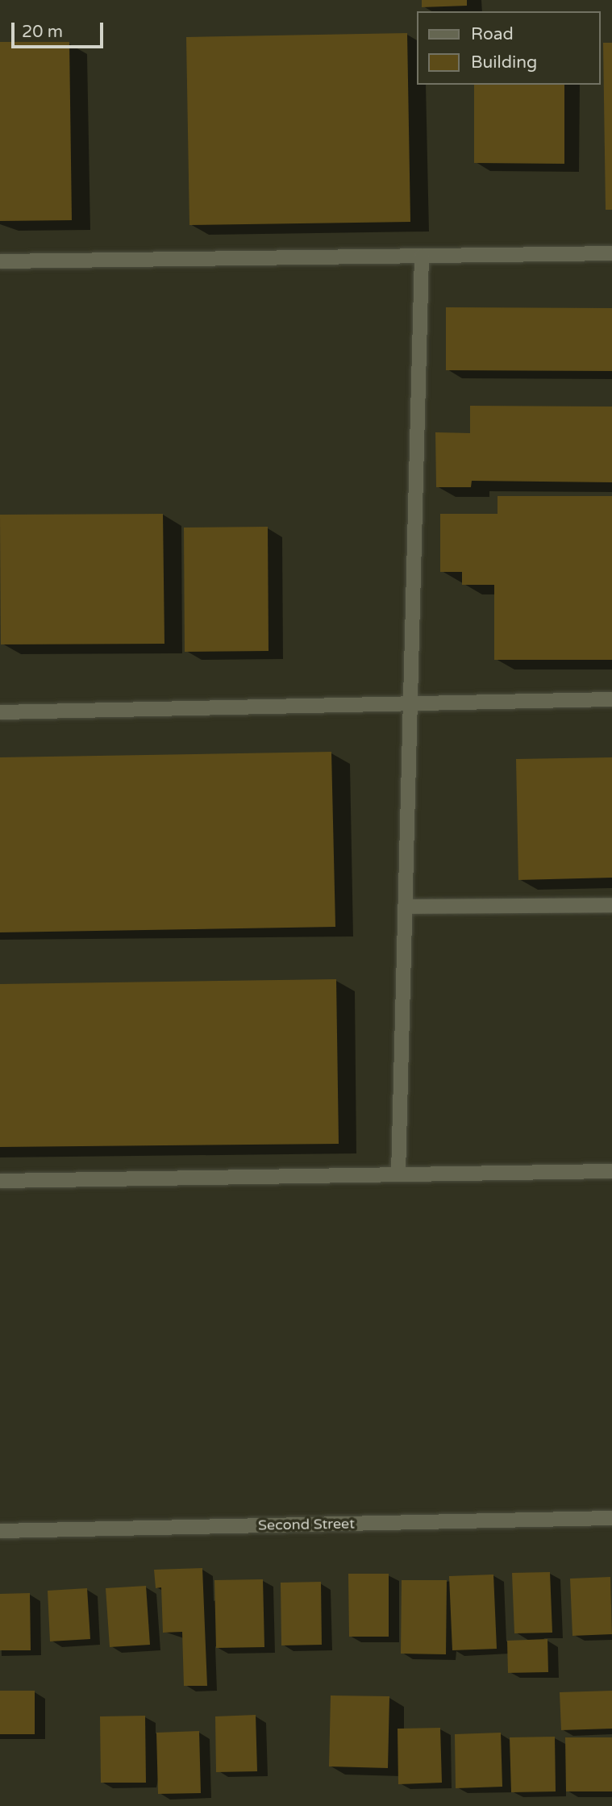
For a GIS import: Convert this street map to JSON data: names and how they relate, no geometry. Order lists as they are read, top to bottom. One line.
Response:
{"streets":{"street":["Second Street"]},"legend":["Road","Building"],"scale_bar":"20 m"}
